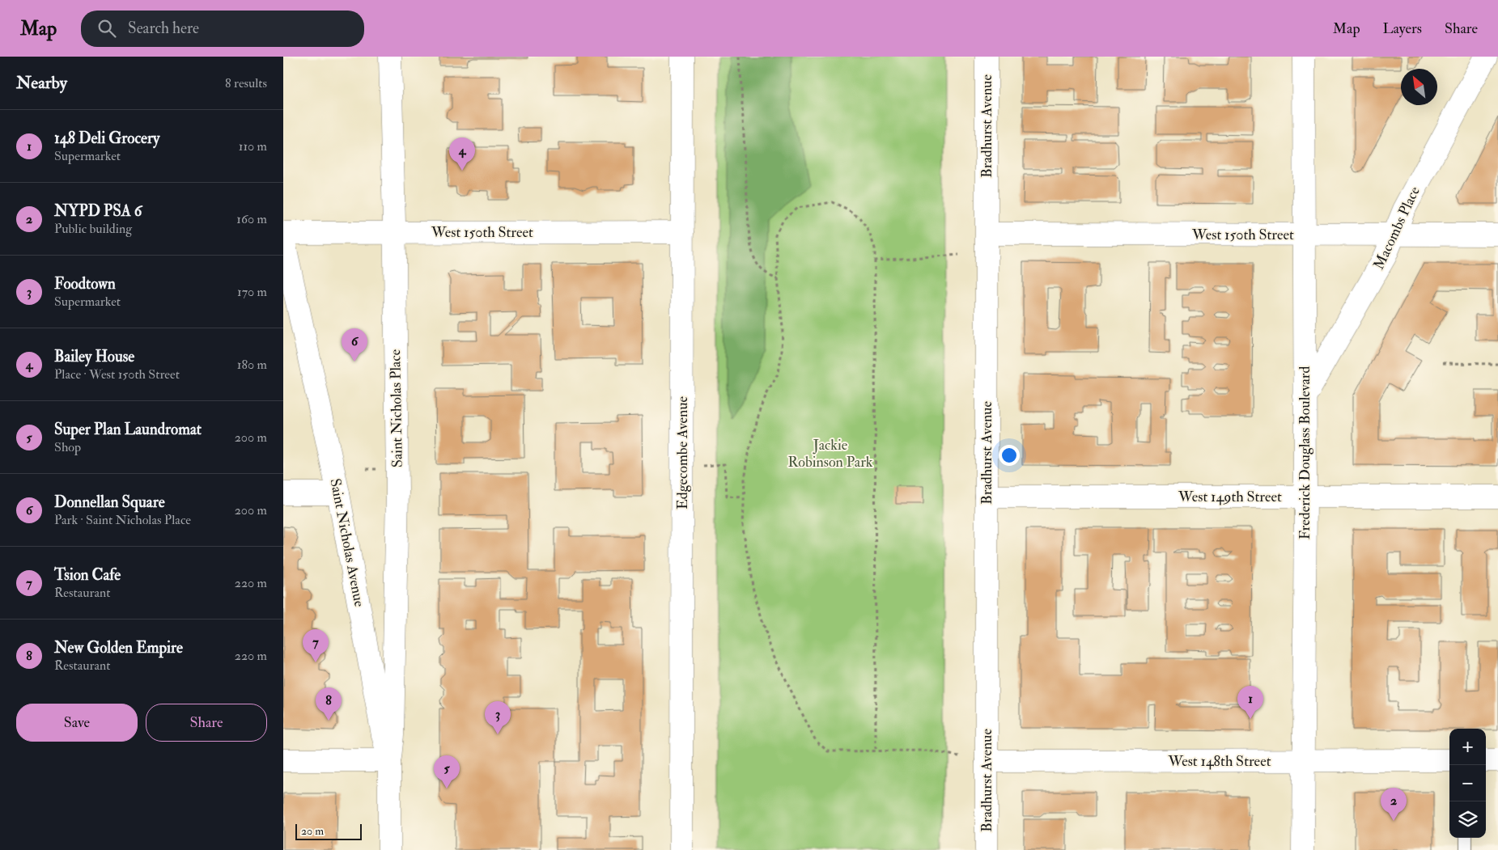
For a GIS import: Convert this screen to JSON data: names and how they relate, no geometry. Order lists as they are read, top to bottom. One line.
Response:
{"streets":{"street":["Bradhurst Avenue","Macombs Place","West 150th Street","Saint Nicholas Place","Edgecombe Avenue","Frederick Douglass Boulevard","West 149th Street","Saint Nicholas Avenue","West 148th Street"]},"crossings":[["Bradhurst Avenue","West 150th Street"],["Bradhurst Avenue","West 149th Street"],["Bradhurst Avenue","West 148th Street"],["Macombs Place","West 150th Street"],["Macombs Place","Frederick Douglass Boulevard"],["West 150th Street","Saint Nicholas Place"],["West 150th Street","Edgecombe Avenue"],["West 150th Street","Frederick Douglass Boulevard"],["Saint Nicholas Place","Saint Nicholas Avenue"],["Frederick Douglass Boulevard","West 149th Street"],["Frederick Douglass Boulevard","West 148th Street"]],"parks":["Jackie Robinson Park"],"scale_bar":"20 m","north":"top left","page":{"header":"Map","search":"Search here","nav":["Map","Layers","Share"],"heading":["Nearby","8 results"],"list":[{"mark":"1","name":"148 Deli Grocery","note":"Supermarket","value":"110 m"},{"mark":"2","name":"NYPD PSA 6","note":"Public building","value":"160 m"},{"mark":"3","name":"Foodtown","note":"Supermarket","value":"170 m"},{"mark":"4","name":"Bailey House","note":"Place · West 150th Street","value":"180 m"},{"mark":"5","name":"Super Plan Laundromat","note":"Shop","value":"200 m"},{"mark":"6","name":"Donnellan Square","note":"Park · Saint Nicholas Place","value":"200 m"},{"mark":"7","name":"Tsion Cafe","note":"Restaurant","value":"220 m"},{"mark":"8","name":"New Golden Empire","note":"Restaurant","value":"220 m"}],"pins":["4","6","7","1","8","3","5","2"],"buttons":["Save","Share"],"map_buttons":["+","−"],"scale":"20 m"}}
